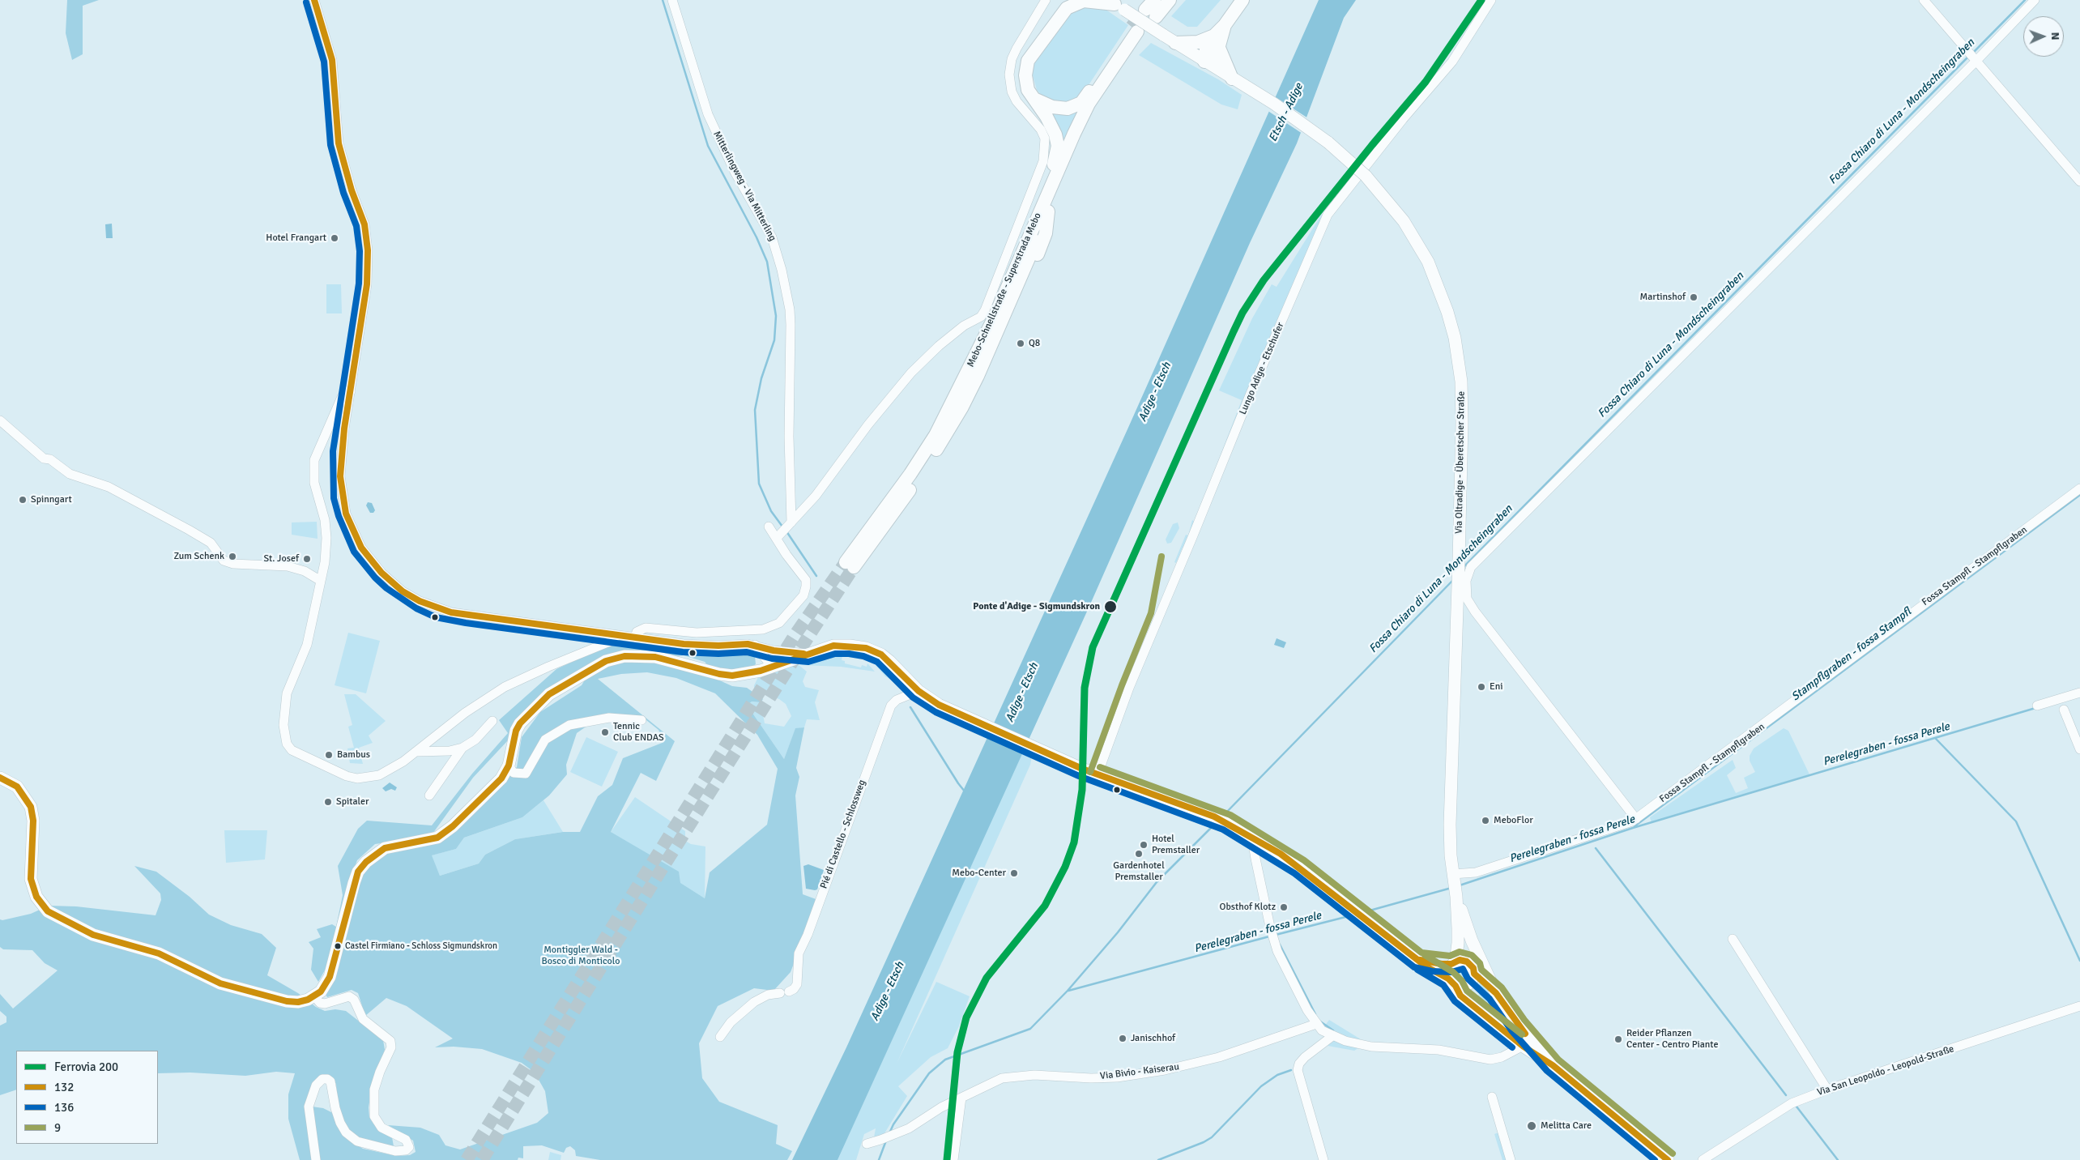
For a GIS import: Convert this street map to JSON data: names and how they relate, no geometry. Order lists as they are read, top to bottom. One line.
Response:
{"streets":{"highway":["Mebo-Schnellstraße - Superstrada Mebo"],"main road":["Via Oltradige - Überetscher Straße"],"street":["Mitterlingweg - Via Mitterling","Lungo Adige - Etschufer","Fossa Stampfl - Stampflgraben","Pié di Castello - Schlossweg","Via San Leopoldo - Leopold-Straße","Via Bivio - Kaiserau"]},"crossings":[["Via Oltradige - Überetscher Straße","Fossa Stampfl - Stampflgraben"]],"water":["Fossa Chiaro di Luna - Mondscheingraben","Etsch - Adige","Adige - Etsch","Stampflgraben - fossa Stampfl","Perelegraben - fossa Perele"],"parks":["Montiggler Wald - Bosco di Monticolo"],"places":["Hotel Frangart","Martinshof","Q8","Spinngart","Zum Schenk","St. Josef","Ponte d'Adige - Sigmundskron","Eni","Tennic Club ENDAS","Bambus","Spitaler","MeboFlor","Hotel Premstaller","Gardenhotel Premstaller","Mebo-Center","Obsthof Klotz","Castel Firmiano - Schloss Sigmundskron","Janischhof","Reider Pflanzen Center - Centro Piante","Melitta Care"],"lines":["rail line 200","transit line 132","transit line 136","transit line 9"],"legend":["Ferrovia 200","132","136","9"],"north":"right"}
